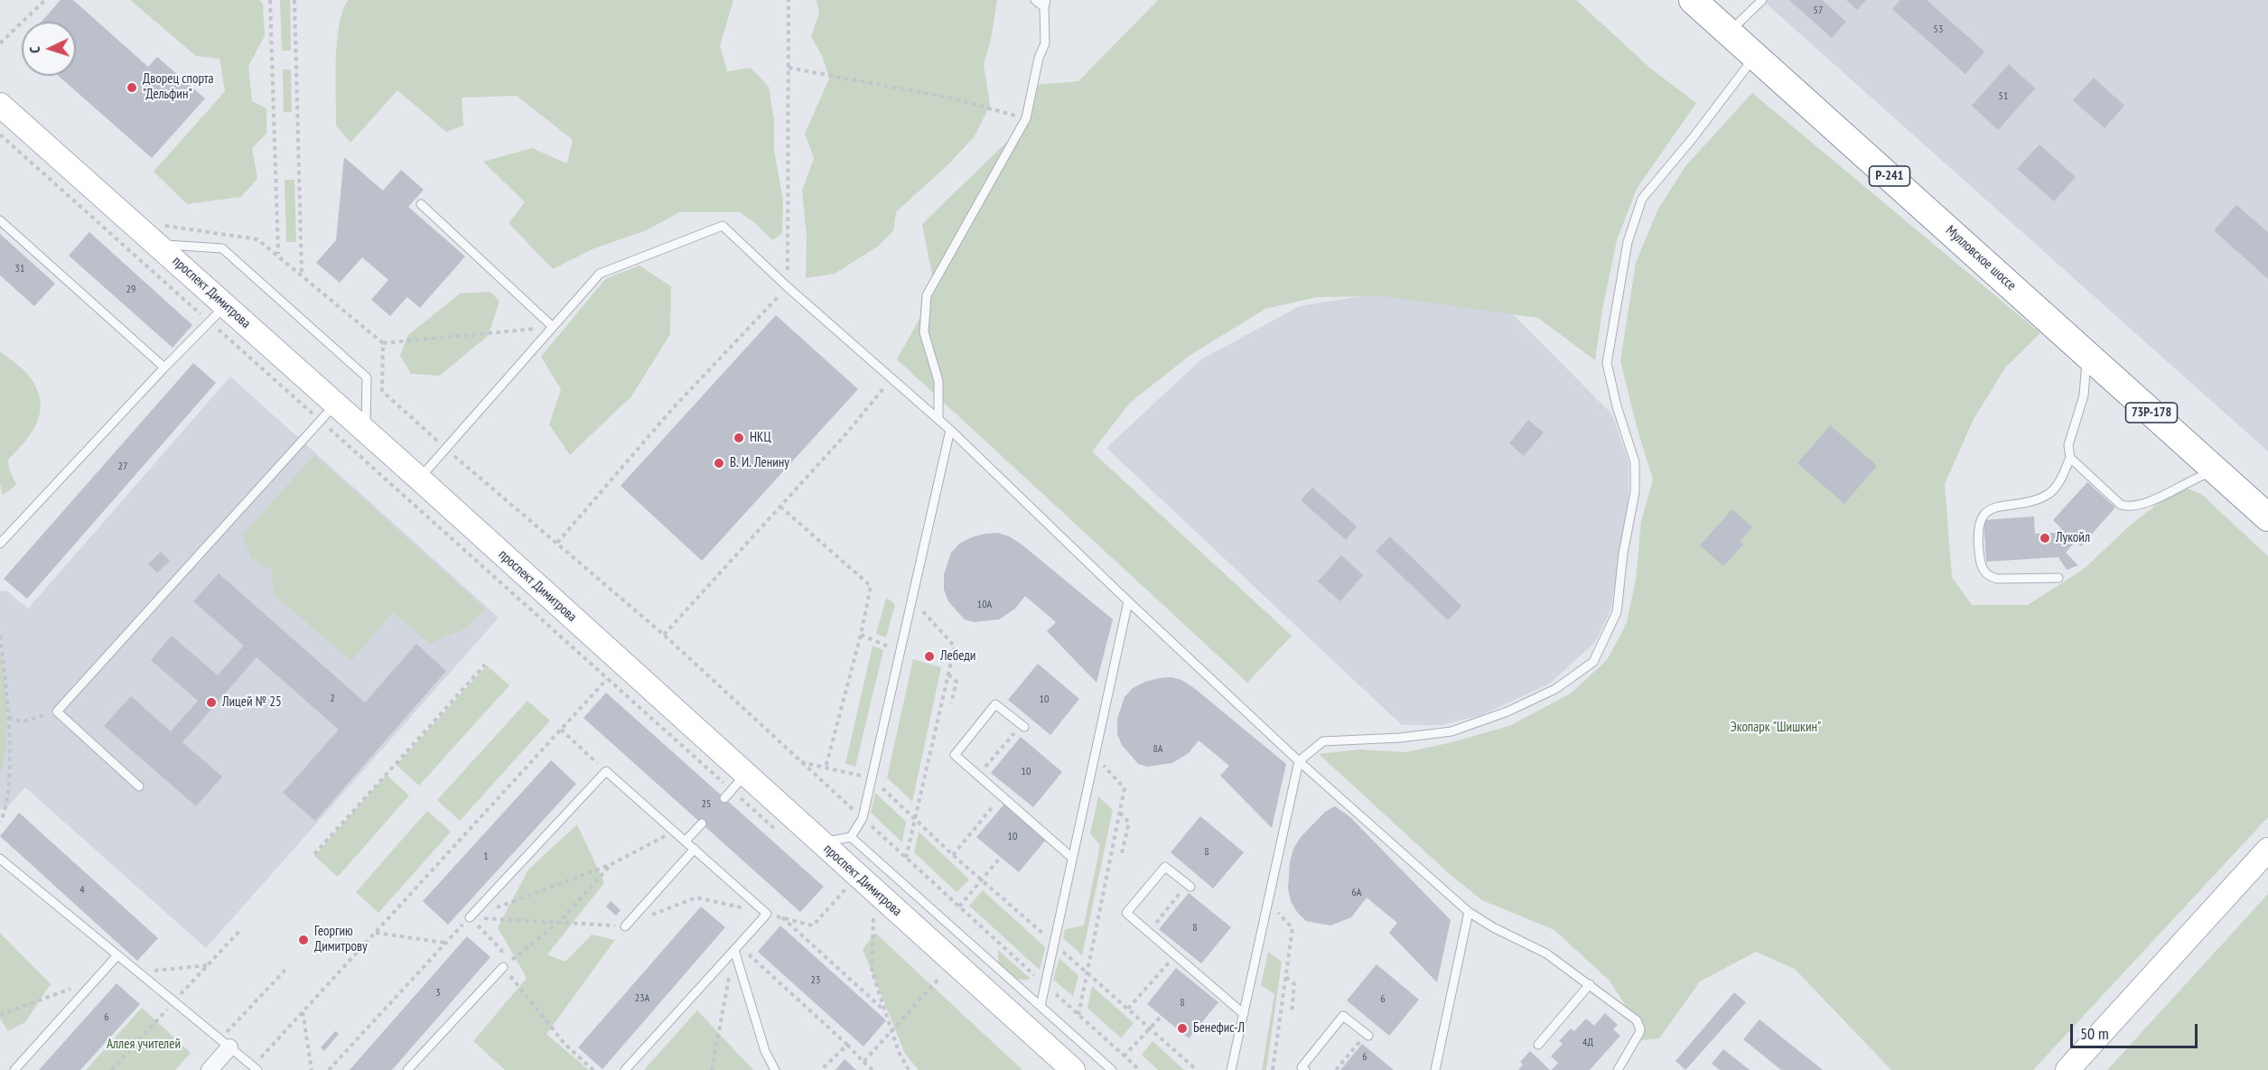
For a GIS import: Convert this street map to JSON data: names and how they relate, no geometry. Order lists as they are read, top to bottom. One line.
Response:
{"streets":{"highway":["Р-241","Мулловское шоссе","73Р-178"],"main road":["проспект Димитрова"]},"parks":["Экопарк \"Шишкин\"","Аллея учителей"],"places":["Дворец спорта \"Дельфин\"","НКЦ","В. И. Ленину","Лукойл","Лебеди","Лицей № 25","Георгию Димитрову","Бенефис-Л"],"house_numbers":["57","53","51","31","29","27","10А","2","10","8А","10","25","10","8","1","4","6А","8","23","3","23А","6","8","6","4Д","6"],"scale_bar":"50 m","north":"left"}
